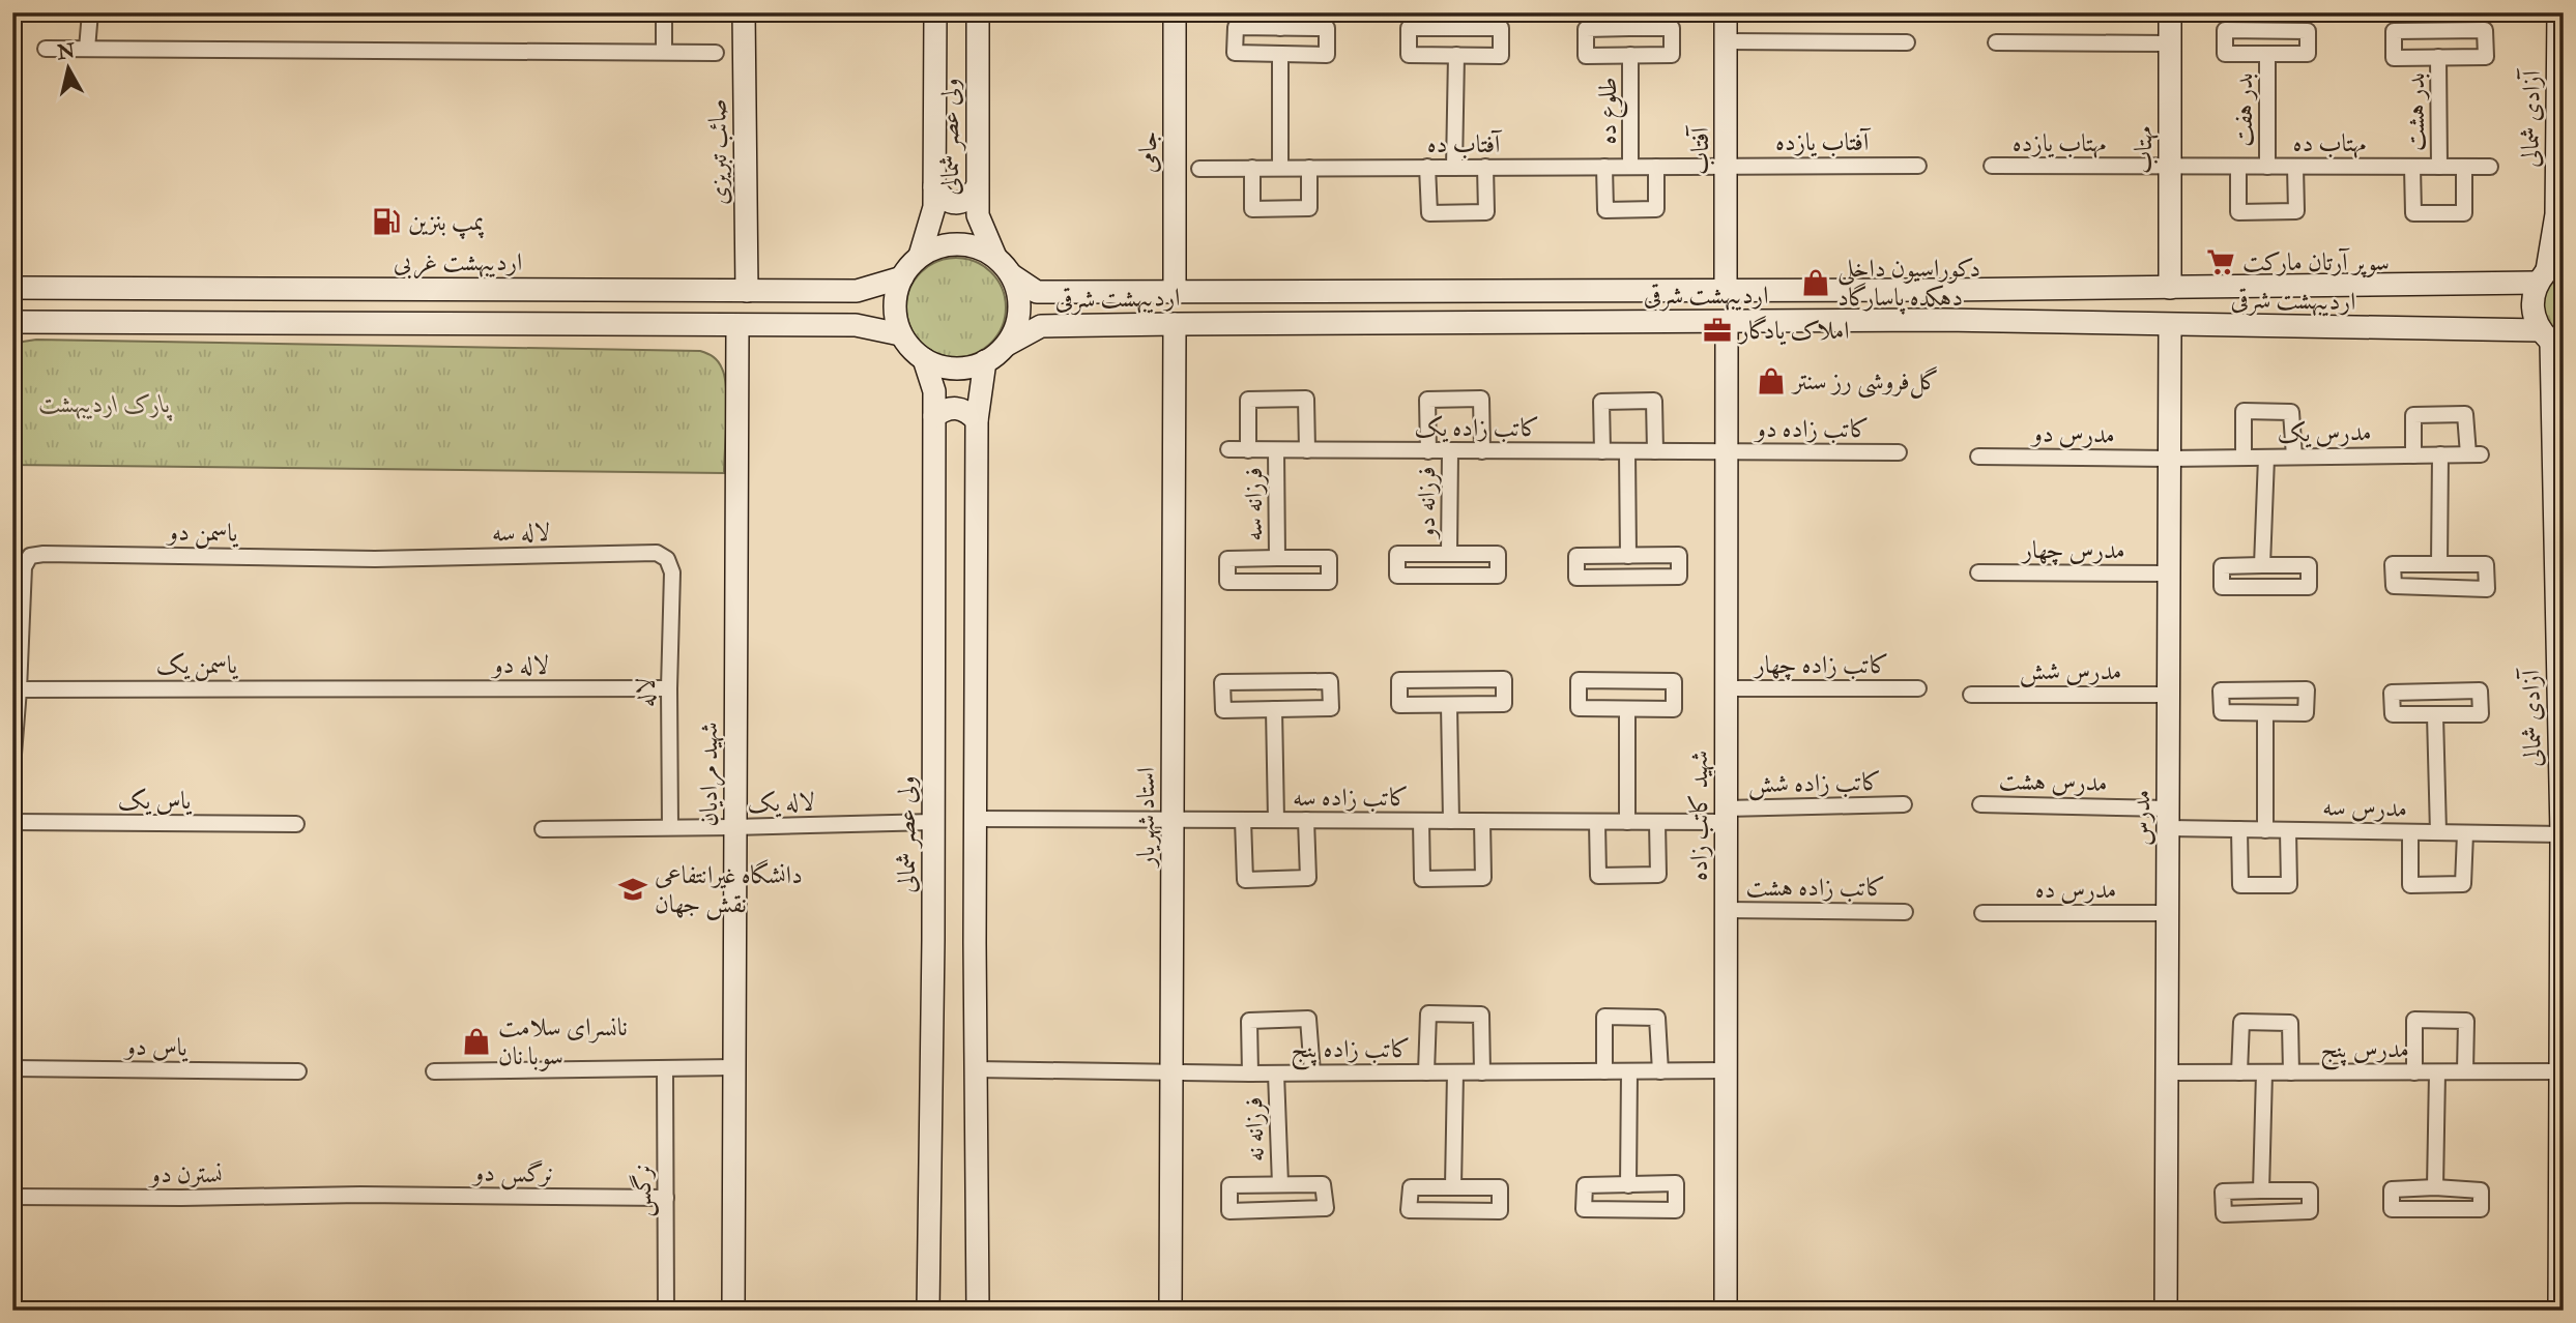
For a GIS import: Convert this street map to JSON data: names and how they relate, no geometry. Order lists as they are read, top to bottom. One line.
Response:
{"streets":{"main road":["آزادی شمالی","ولی عصر شمالی","مهتاب","آفتاب","صائب تبریزی","جامی","اردیبهشت غربی","اردیبهشت شرقی","شهید مرادیان","شهید کاتب زاده","استاد شهریار","مدرس"],"street":["بدر هفت","طلوع ده","بدر هشت","آفتاب یازده","مهتاب یازده","مهتاب ده","آفتاب ده","کاتب زاده یک","کاتب زاده دو","مدرس یک","مدرس دو","فرزانه دو","فرزانه سه","یاسمن دو","لاله سه","مدرس چهار","یاسمن یک","لاله دو","کاتب زاده چهار","مدرس شش","لاله","مدرس هشت","کاتب زاده شش","کاتب زاده سه","یاس یک","لاله یک","مدرس سه","کاتب زاده هشت","مدرس ده","یاس دو","کاتب زاده پنج","مدرس پنج","فرزانه نه","نرگس دو","نسترن دو","نرگس"]},"crossings":[["بدر هفت","مهتاب ده"],["طلوع ده","آفتاب ده"],["بدر هشت","مهتاب ده"],["آزادی شمالی","اردیبهشت شرقی"],["آزادی شمالی","مدرس سه"],["آزادی شمالی","مدرس پنج"],["ولی عصر شمالی","اردیبهشت غربی"],["ولی عصر شمالی","اردیبهشت شرقی"],["ولی عصر شمالی","لاله یک"],["آفتاب یازده","آفتاب ده"],["آفتاب یازده","آفتاب"],["مهتاب یازده","مهتاب ده"],["مهتاب یازده","مهتاب"],["مهتاب ده","مهتاب"],["آفتاب ده","آفتاب"],["مهتاب","اردیبهشت شرقی"],["آفتاب","اردیبهشت شرقی"],["صائب تبریزی","اردیبهشت غربی"],["جامی","اردیبهشت شرقی"],["اردیبهشت غربی","اردیبهشت شرقی"],["اردیبهشت شرقی","شهید کاتب زاده"],["اردیبهشت شرقی","استاد شهریار"],["اردیبهشت شرقی","مدرس"],["کاتب زاده یک","کاتب زاده دو"],["کاتب زاده یک","فرزانه دو"],["کاتب زاده یک","فرزانه سه"],["کاتب زاده یک","شهید کاتب زاده"],["کاتب زاده دو","شهید کاتب زاده"],["مدرس یک","مدرس دو"],["مدرس یک","مدرس"],["مدرس دو","مدرس"],["یاسمن دو","لاله سه"],["یاسمن دو","یاسمن یک"],["لاله سه","لاله"],["مدرس چهار","مدرس"],["یاسمن یک","لاله دو"],["لاله دو","لاله"],["کاتب زاده چهار","شهید کاتب زاده"],["مدرس شش","مدرس"],["لاله","لاله یک"],["شهید مرادیان","لاله یک"],["مدرس هشت","مدرس سه"],["مدرس هشت","مدرس"],["کاتب زاده شش","کاتب زاده سه"],["کاتب زاده شش","شهید کاتب زاده"],["کاتب زاده سه","شهید کاتب زاده"],["کاتب زاده سه","استاد شهریار"],["مدرس سه","مدرس"],["شهید کاتب زاده","کاتب زاده هشت"],["شهید کاتب زاده","کاتب زاده پنج"],["استاد شهریار","کاتب زاده پنج"],["مدرس","مدرس ده"],["مدرس","مدرس پنج"],["کاتب زاده پنج","فرزانه نه"],["نرگس دو","نسترن دو"],["نرگس دو","نرگس"]],"parks":["پارک اردیبهشت"],"places":{"fuel station":["پمپ بنزین"],"supermarket":["سوپر آرتان مارکت"],"shop":["دکوراسیون داخلی دهکده پاسارگاد","گل‌فروشی رز سنتر","نانسرای سلامت سوبا نان"],"office":["املاک یادگار"],"school or university":["دانشگاه غیرانتفاعی نقش جهان"]},"north":"top"}
